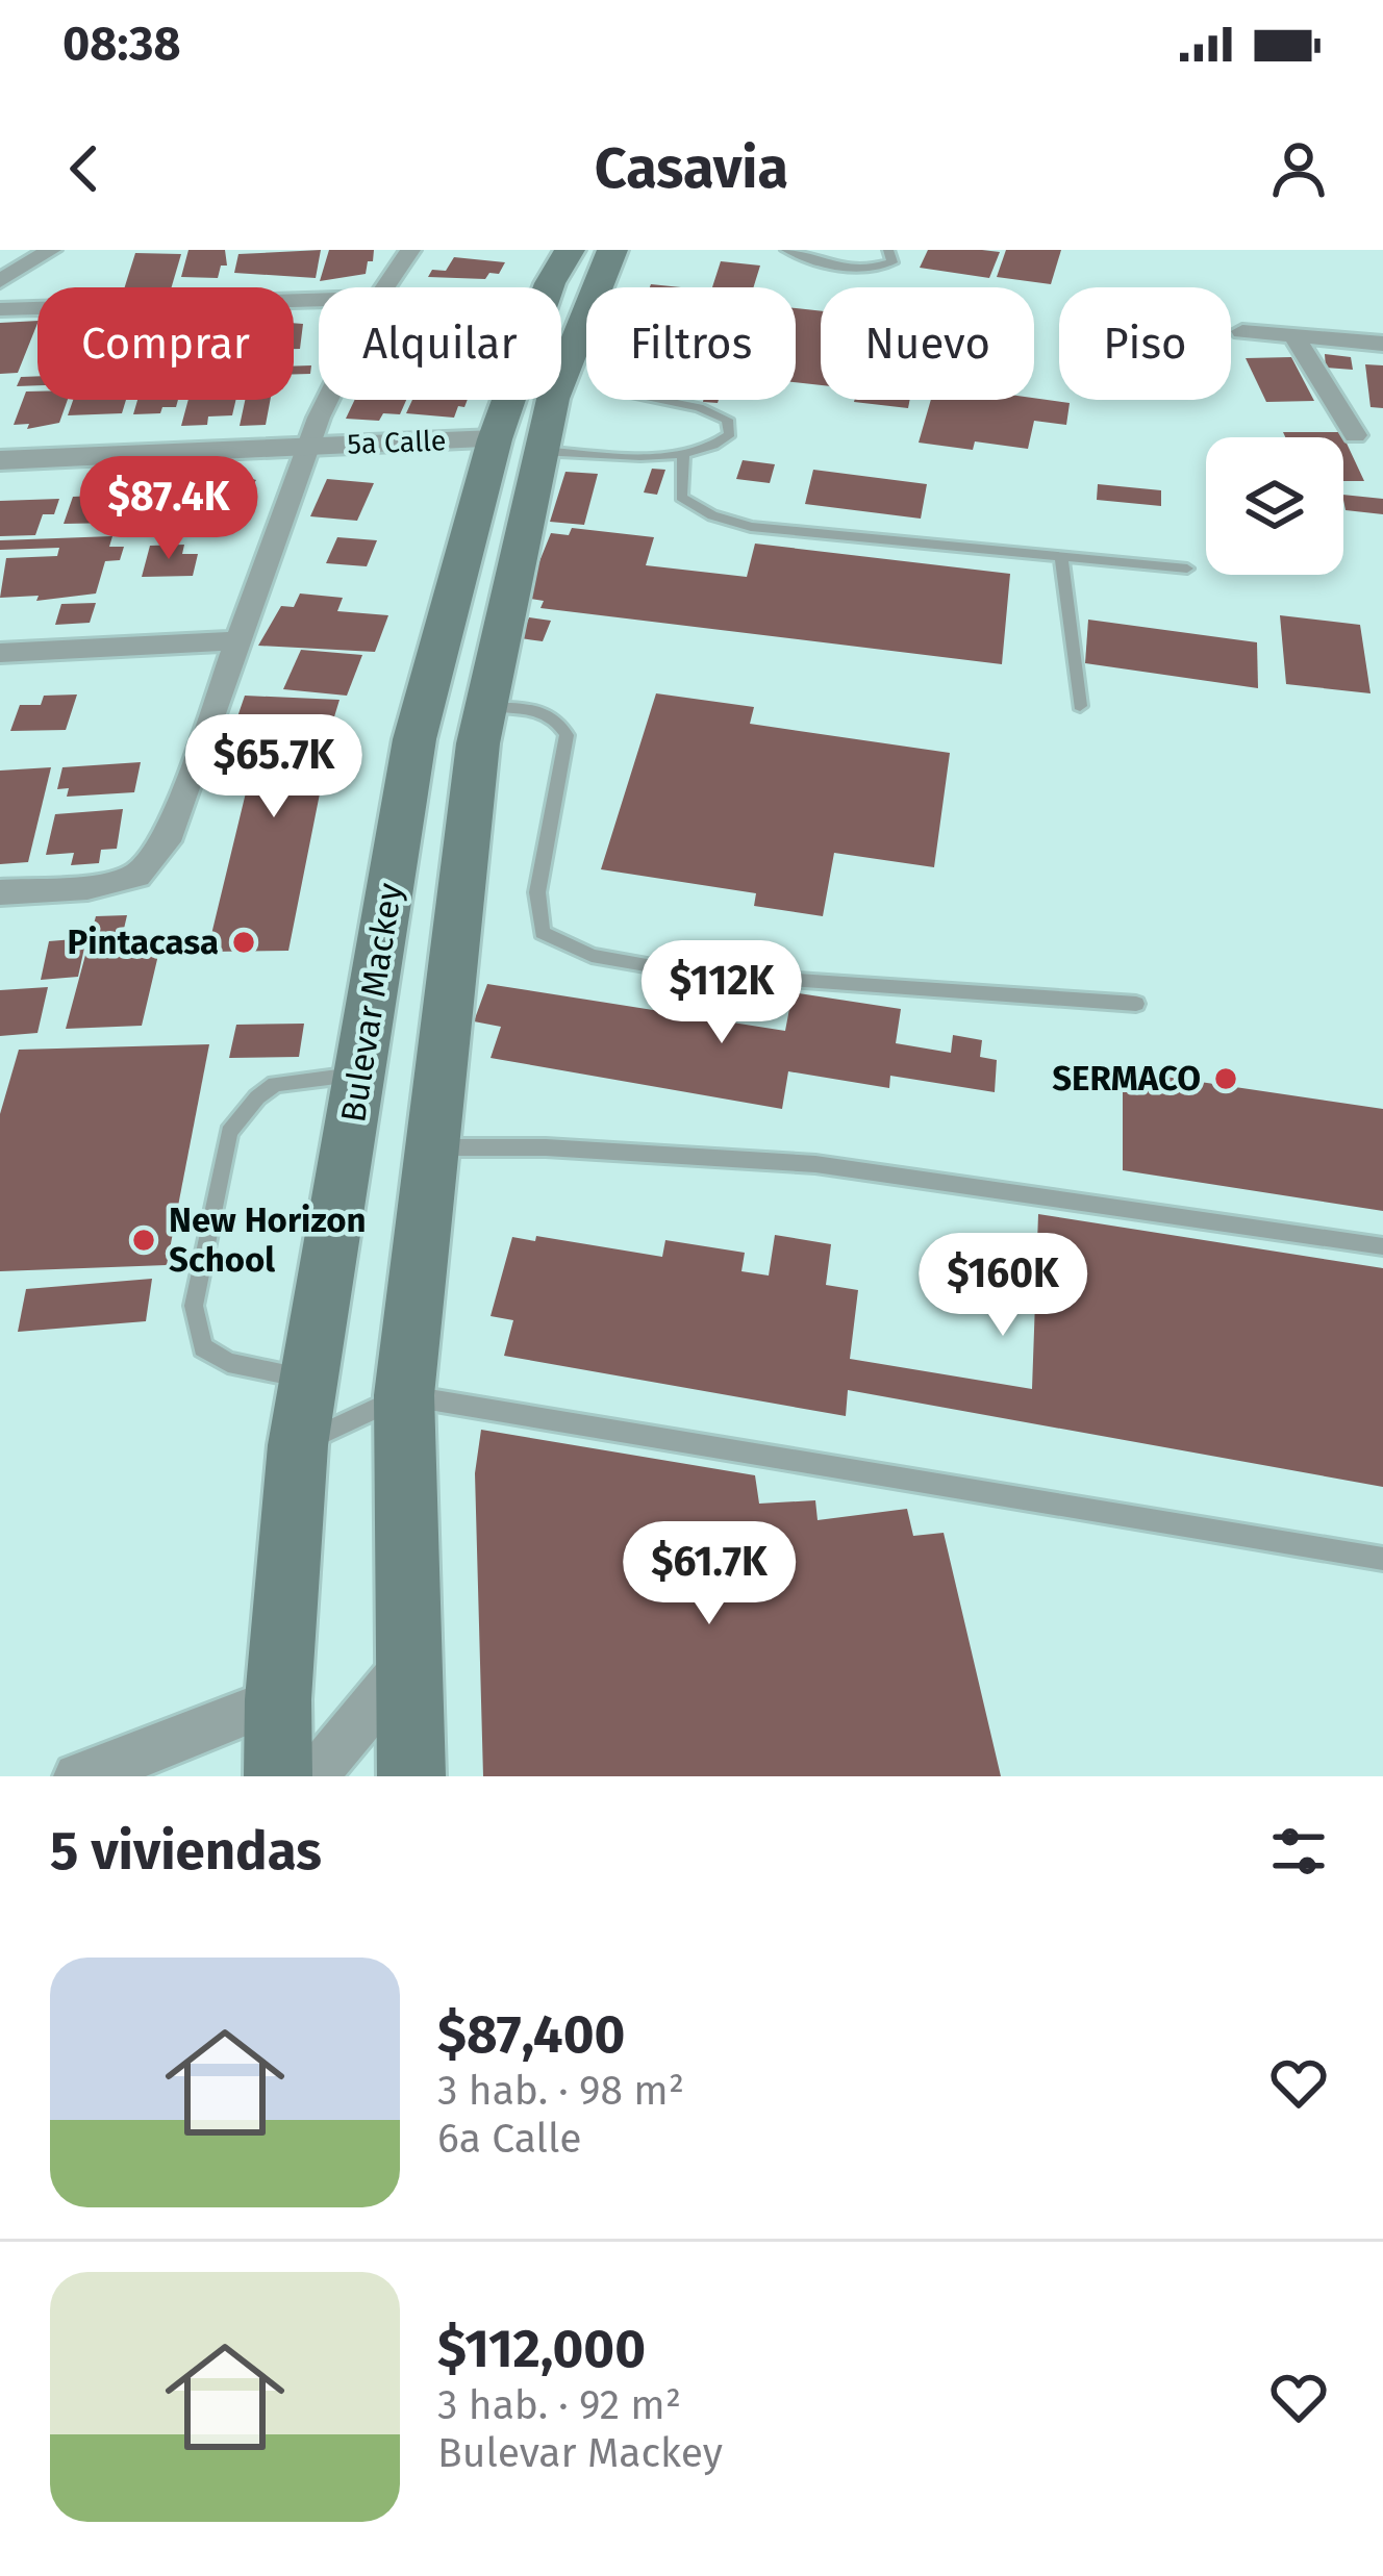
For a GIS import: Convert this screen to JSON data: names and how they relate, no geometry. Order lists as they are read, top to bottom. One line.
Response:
{"streets":{"main road":["Bulevar Mackey"],"street":["5a Calle"]},"crossings":[["5a Calle","Bulevar Mackey"]],"places":["Pintacasa","SERMACO","New Horizon School"],"page":{"status":"08:38","header":"Casavia","chip":["Comprar","Alquilar","Filtros","Nuevo","Piso"],"price":["$87.4K","$65.7K","$112K","$160K","$61.7K"],"heading":"5 viviendas","list":[{"name":"$87,400","note":"3 hab. · 98 m² · 6a Calle"},{"name":"$112,000","note":"3 hab. · 92 m² · Bulevar Mackey"}]}}
